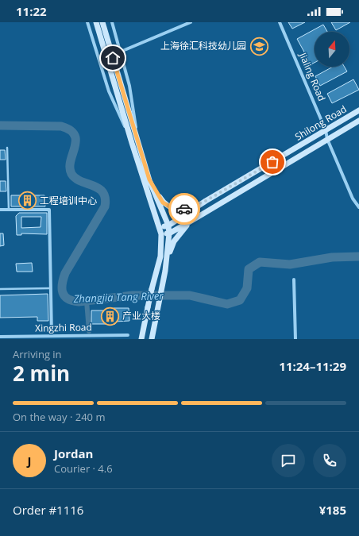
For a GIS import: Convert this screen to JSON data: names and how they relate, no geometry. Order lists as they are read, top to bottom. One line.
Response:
{"streets":{"main road":["Shilong Road"],"street":["Jialing Road","Xingzhi Road"]},"crossings":[["Jialing Road","Shilong Road"]],"water":["Zhangjia Tang River"],"places":{"school or university":["上海徐汇科技幼儿园"],"building":["工程培训中心","产业大楼"]},"north":"top","page":{"status":"11:22","heading":["2 min","Arriving in","11:24–11:29"],"panel":["Jordan","Courier · 4.6","Order #1116","¥185"],"bar":"On the way · 240 m","round":"J"}}
